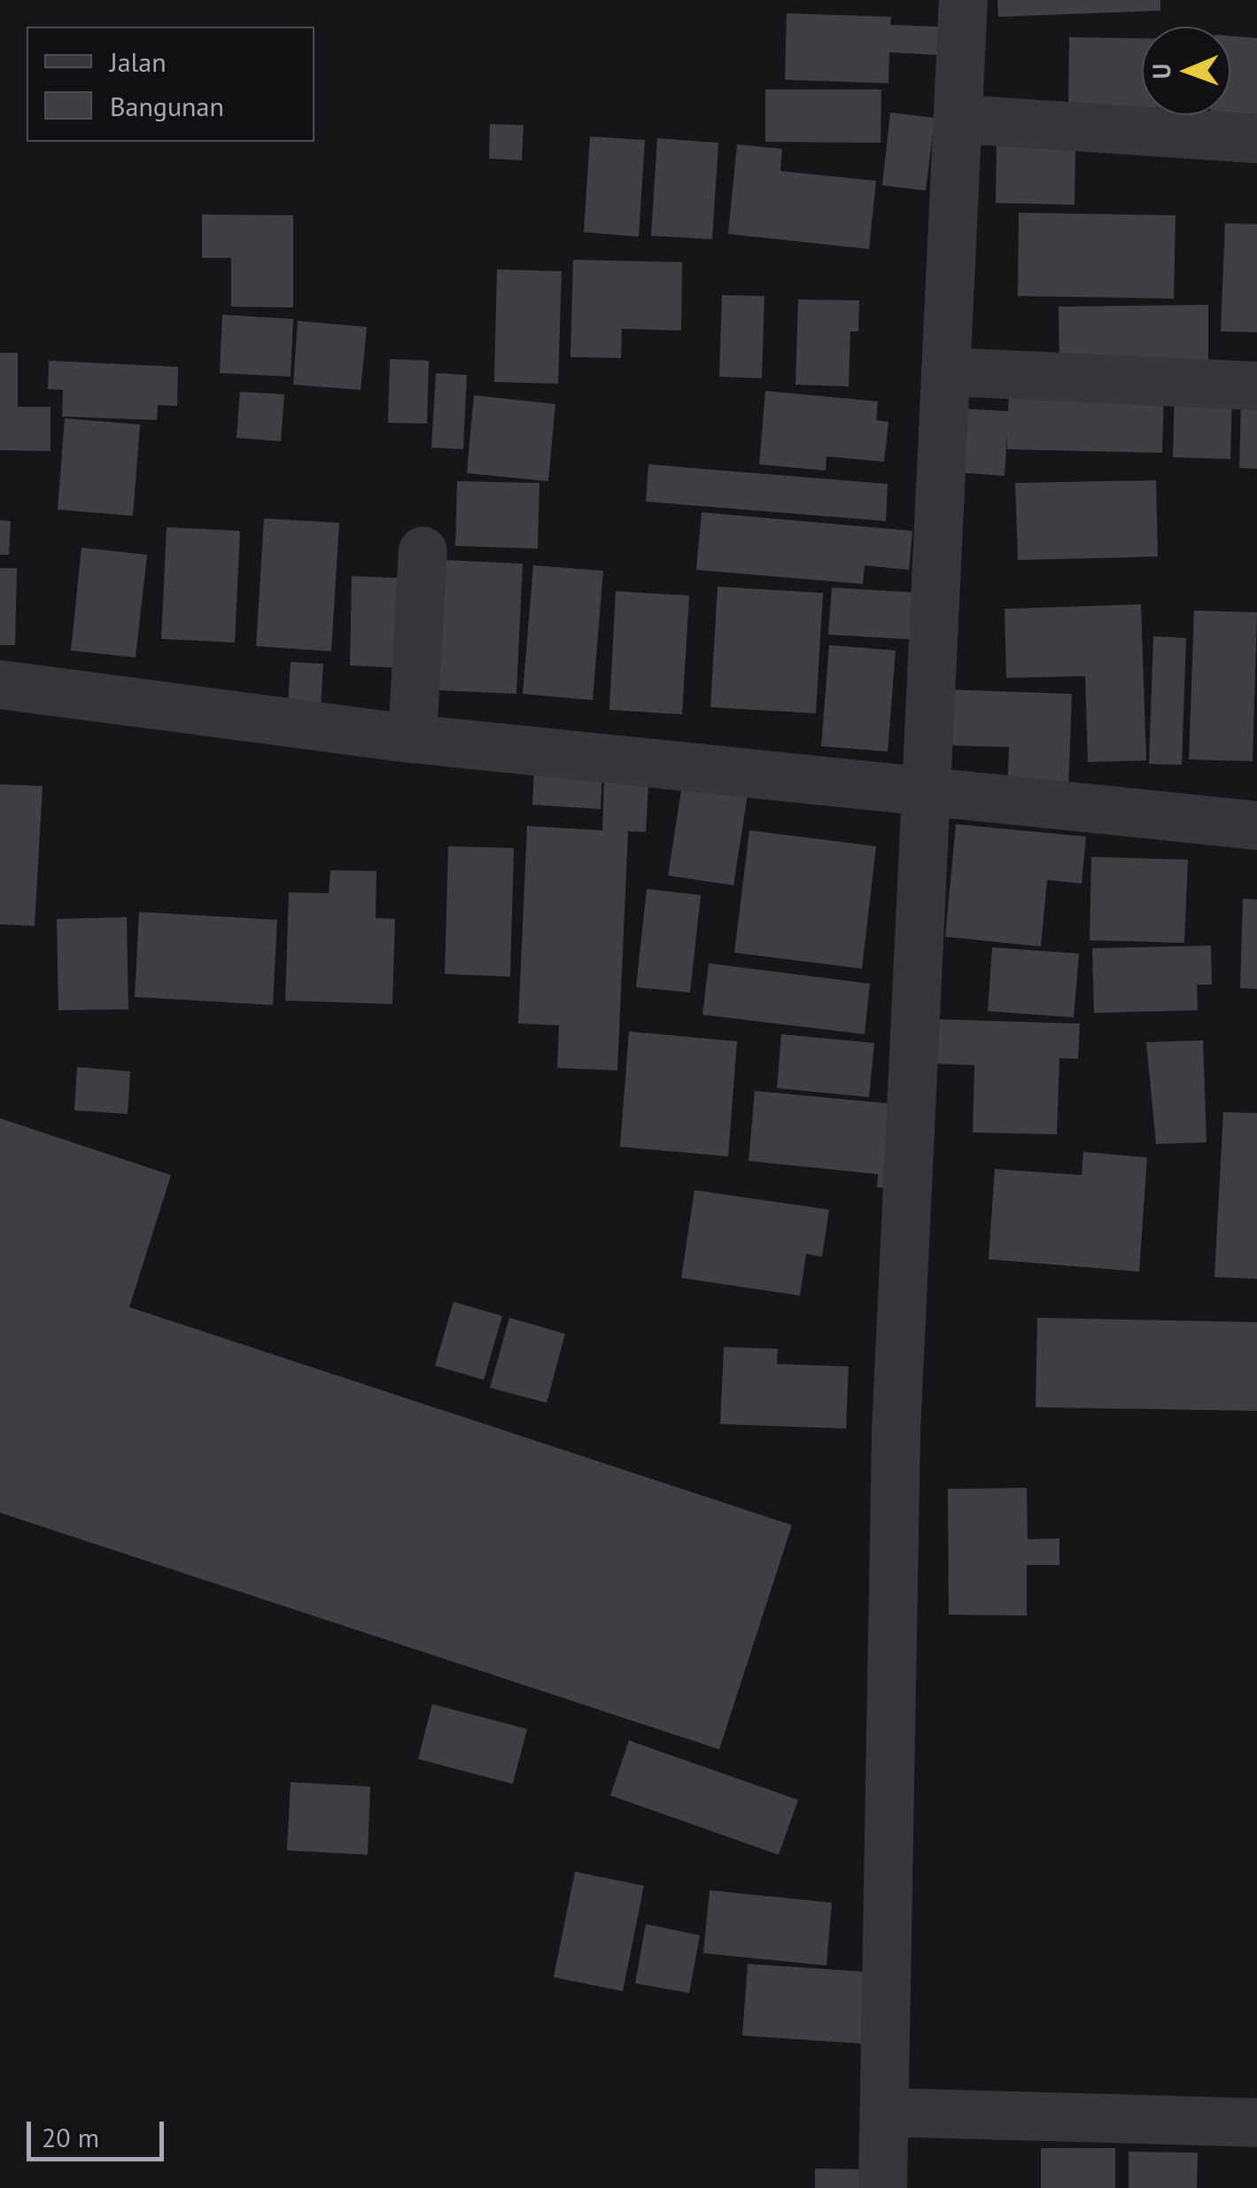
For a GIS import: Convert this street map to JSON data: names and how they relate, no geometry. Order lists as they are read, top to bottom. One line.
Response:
{"legend":["Jalan","Bangunan"],"scale_bar":"20 m","north":"left"}
